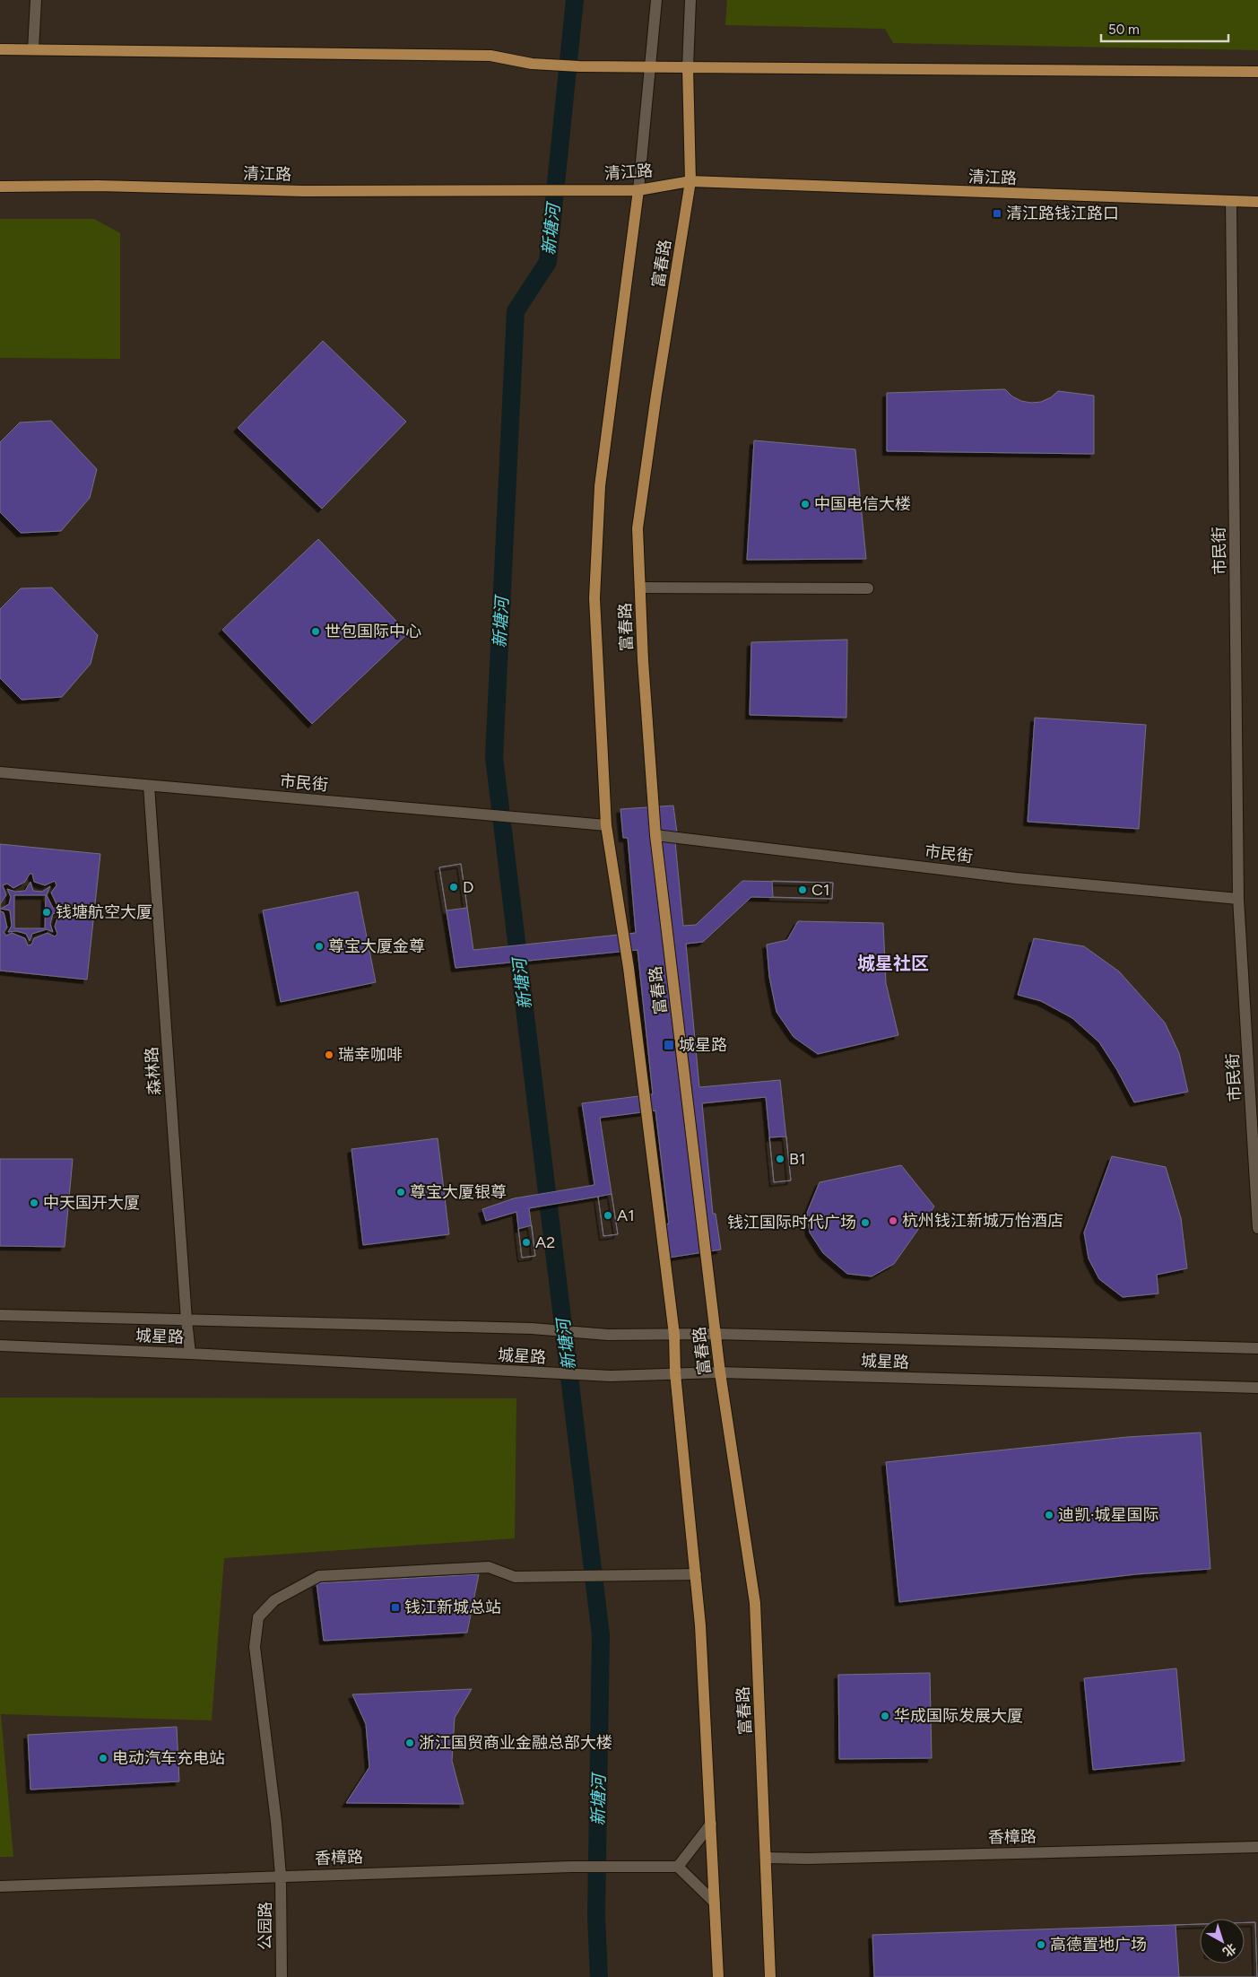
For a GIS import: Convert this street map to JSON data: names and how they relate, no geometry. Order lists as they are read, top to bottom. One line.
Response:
{"streets":{"main road":["清江路","富春路"],"street":["市民街","森林路","城星路","香樟路","公园路"]},"crossings":[["清江路","富春路"],["清江路","市民街"],["富春路","市民街"],["富春路","城星路"],["富春路","香樟路"],["富春路","公园路"],["市民街","森林路"],["森林路","城星路"],["香樟路","公园路"]],"districts":["城星社区"],"water":["新塘河"],"places":{"transit":["清江路钱江路口","城星路","钱江新城总站"],"other":["中国电信大楼","世包国际中心","D","C1","钱塘航空大厦","尊宝大厦金尊","瑞幸咖啡","B1","尊宝大厦银尊","中天国开大厦","A1","杭州钱江新城万怡酒店","钱江国际时代广场","A2","迪凯·城星国际","华成国际发展大厦","浙江国贸商业金融总部大楼","电动汽车充电站","高德置地广场"]},"scale_bar":"50 m","north":"bottom right"}
